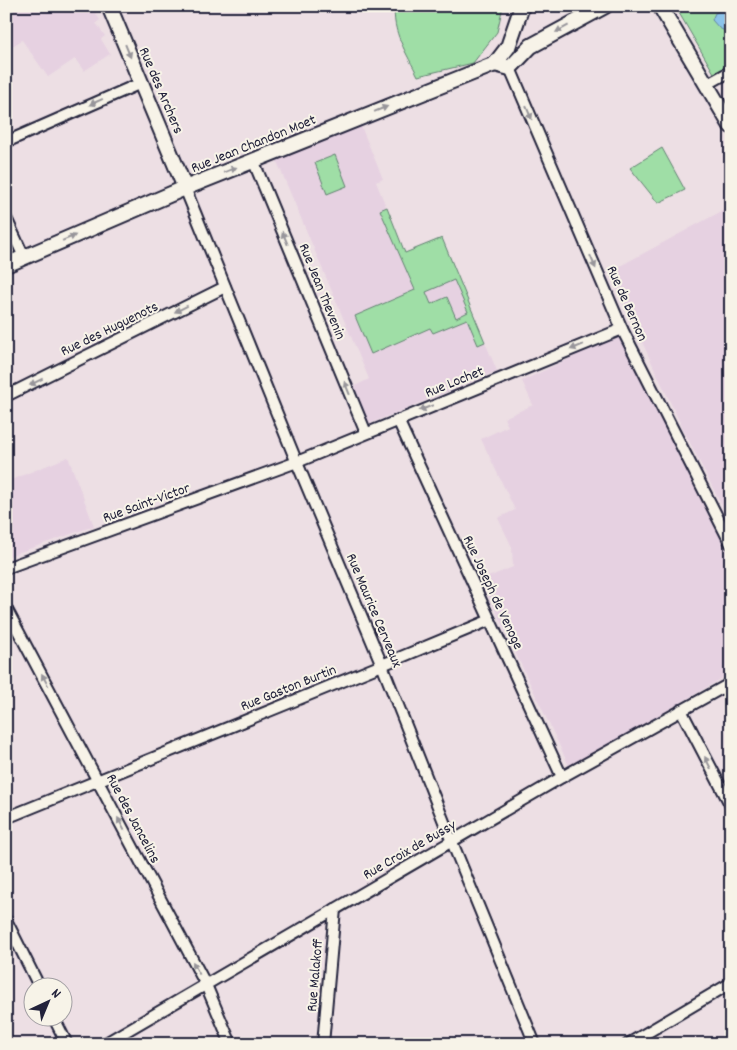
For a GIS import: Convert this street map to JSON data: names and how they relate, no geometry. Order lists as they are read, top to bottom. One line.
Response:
{"streets":{"main road":["Rue des Archers","Rue Jean Chandon Moet"],"street":["Rue Jean Thevenin","Rue de Bernon","Rue des Huguenots","Rue Lochet","Rue Saint-Victor","Rue Joseph de Venoge","Rue Maurice Cerveaux","Rue Gaston Burtin","Rue des Jancelins","Rue Croix de Bussy","Rue Malakoff"]},"crossings":[["Rue des Archers","Rue Jean Chandon Moet"],["Rue des Archers","Rue Maurice Cerveaux"],["Rue Jean Chandon Moet","Rue Jean Thevenin"],["Rue Jean Chandon Moet","Rue Maurice Cerveaux"],["Rue Jean Thevenin","Rue Lochet"],["Rue de Bernon","Rue Lochet"],["Rue des Huguenots","Rue Maurice Cerveaux"],["Rue Lochet","Rue Saint-Victor"],["Rue Lochet","Rue Joseph de Venoge"],["Rue Lochet","Rue Maurice Cerveaux"],["Rue Saint-Victor","Rue Maurice Cerveaux"],["Rue Joseph de Venoge","Rue Gaston Burtin"],["Rue Joseph de Venoge","Rue Croix de Bussy"],["Rue Maurice Cerveaux","Rue Gaston Burtin"],["Rue Maurice Cerveaux","Rue Croix de Bussy"],["Rue Gaston Burtin","Rue des Jancelins"],["Rue des Jancelins","Rue Croix de Bussy"],["Rue Croix de Bussy","Rue Malakoff"]],"one_way":["Rue des Archers","Rue Jean Chandon Moet","Rue Jean Thevenin","Rue de Bernon","Rue des Huguenots","Rue Lochet","Rue des Jancelins"],"north":"top right"}
